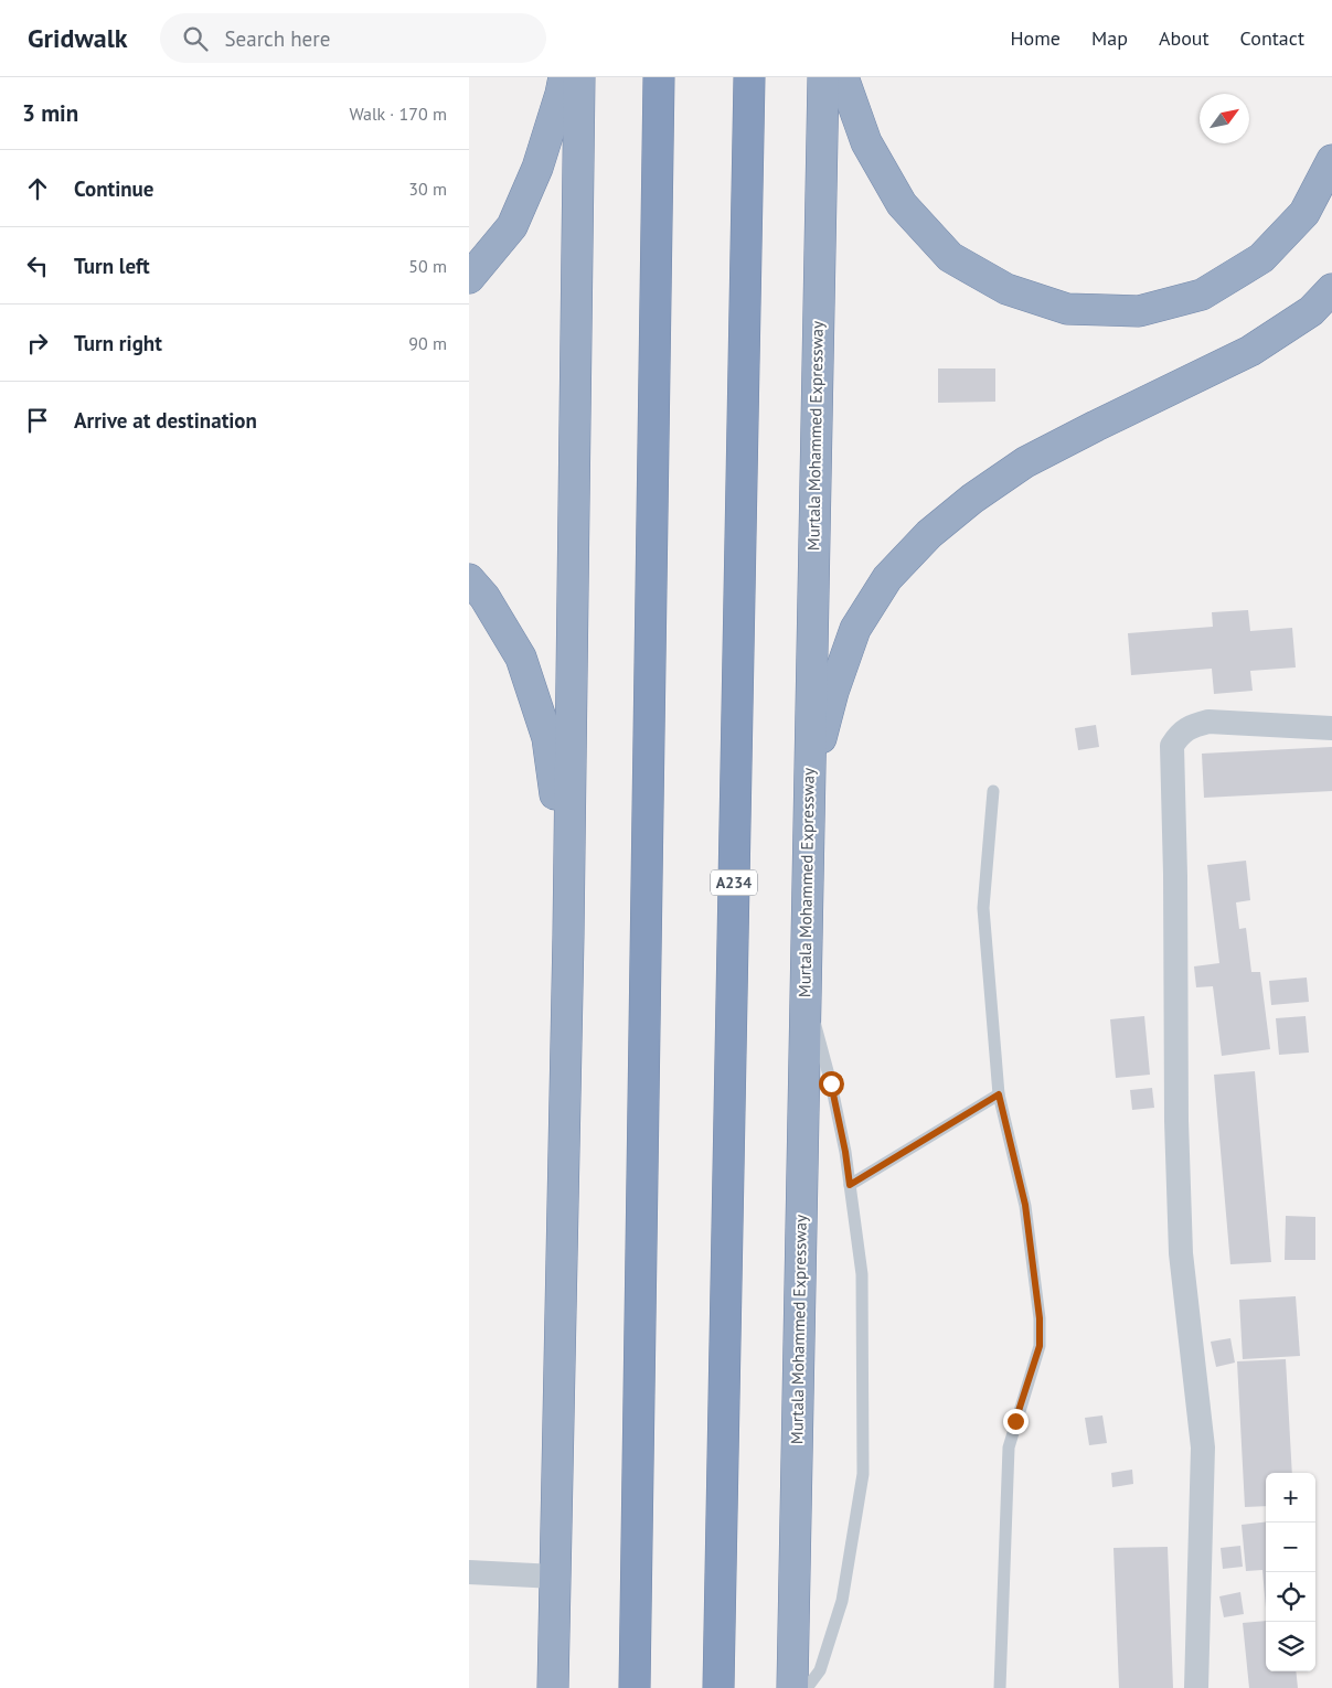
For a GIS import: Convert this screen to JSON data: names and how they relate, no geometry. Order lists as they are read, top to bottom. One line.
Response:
{"streets":{"highway":["Murtala Mohammed Expressway","A234"]},"north":"top right","page":{"header":"Gridwalk","search":"Search here","nav":["Home","Map","About","Contact"],"heading":["3 min","Walk · 170 m"],"list":[["Continue","30 m"],["Turn left","50 m"],["Turn right","90 m"],"Arrive at destination"],"map_buttons":["+","−"]}}
